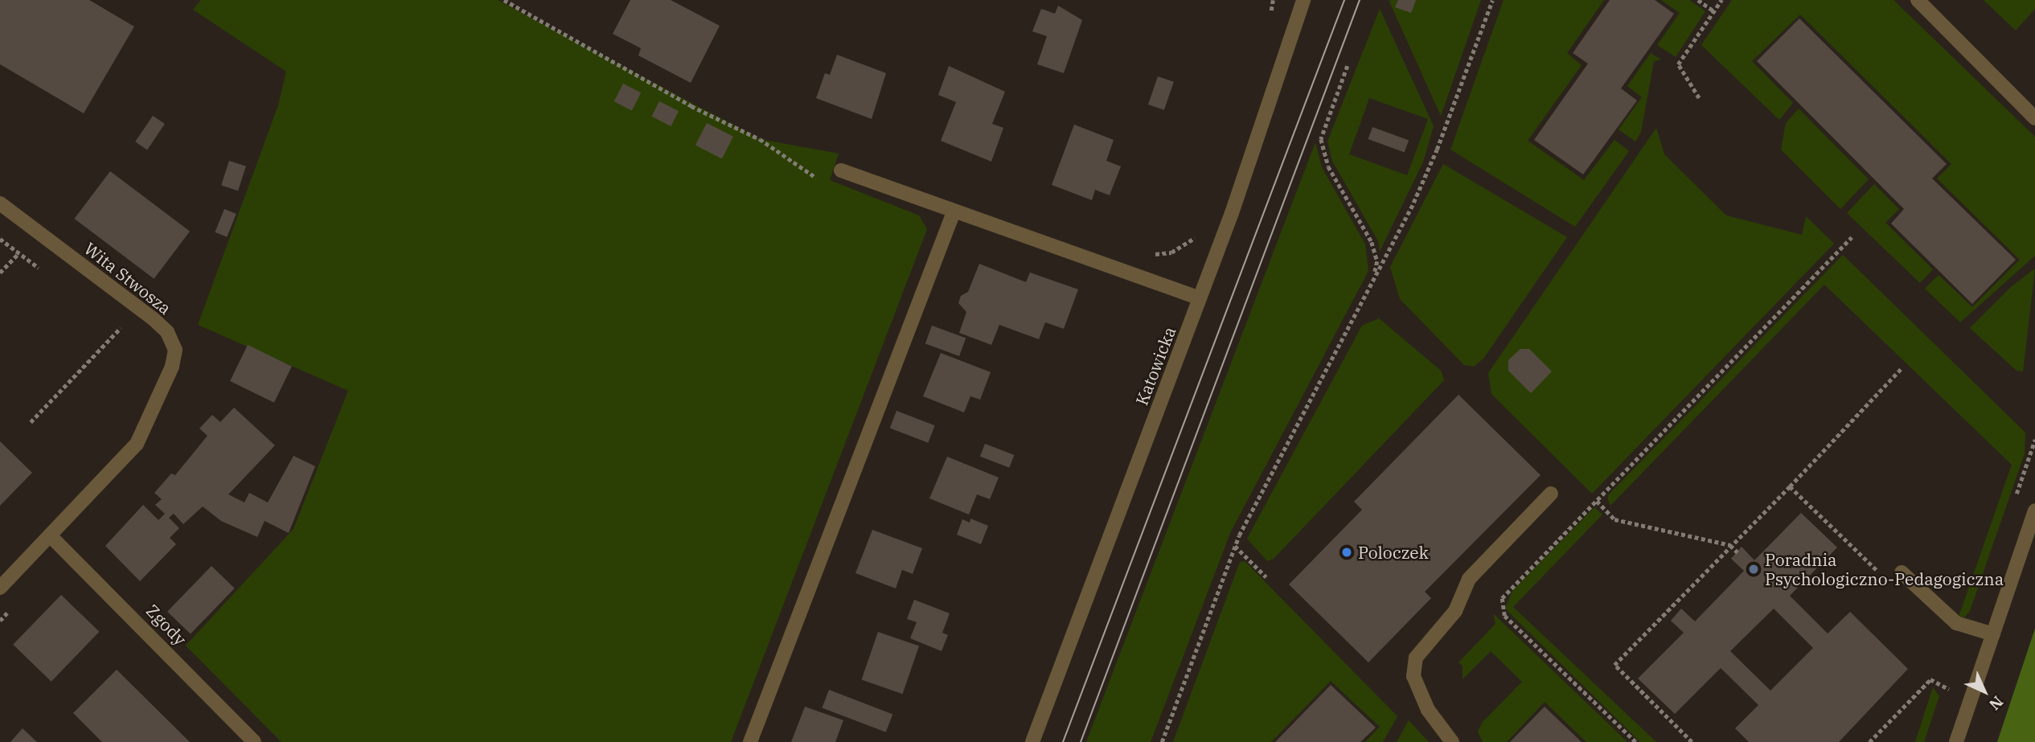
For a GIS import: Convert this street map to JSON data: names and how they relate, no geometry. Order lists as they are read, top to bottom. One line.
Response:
{"streets":{"street":["Wita Stwosza","Katowicka","Zgody"]},"crossings":[["Wita Stwosza","Zgody"]],"places":["Poloczek","Poradnia Psychologiczno-Pedagogiczna"],"north":"bottom right"}
